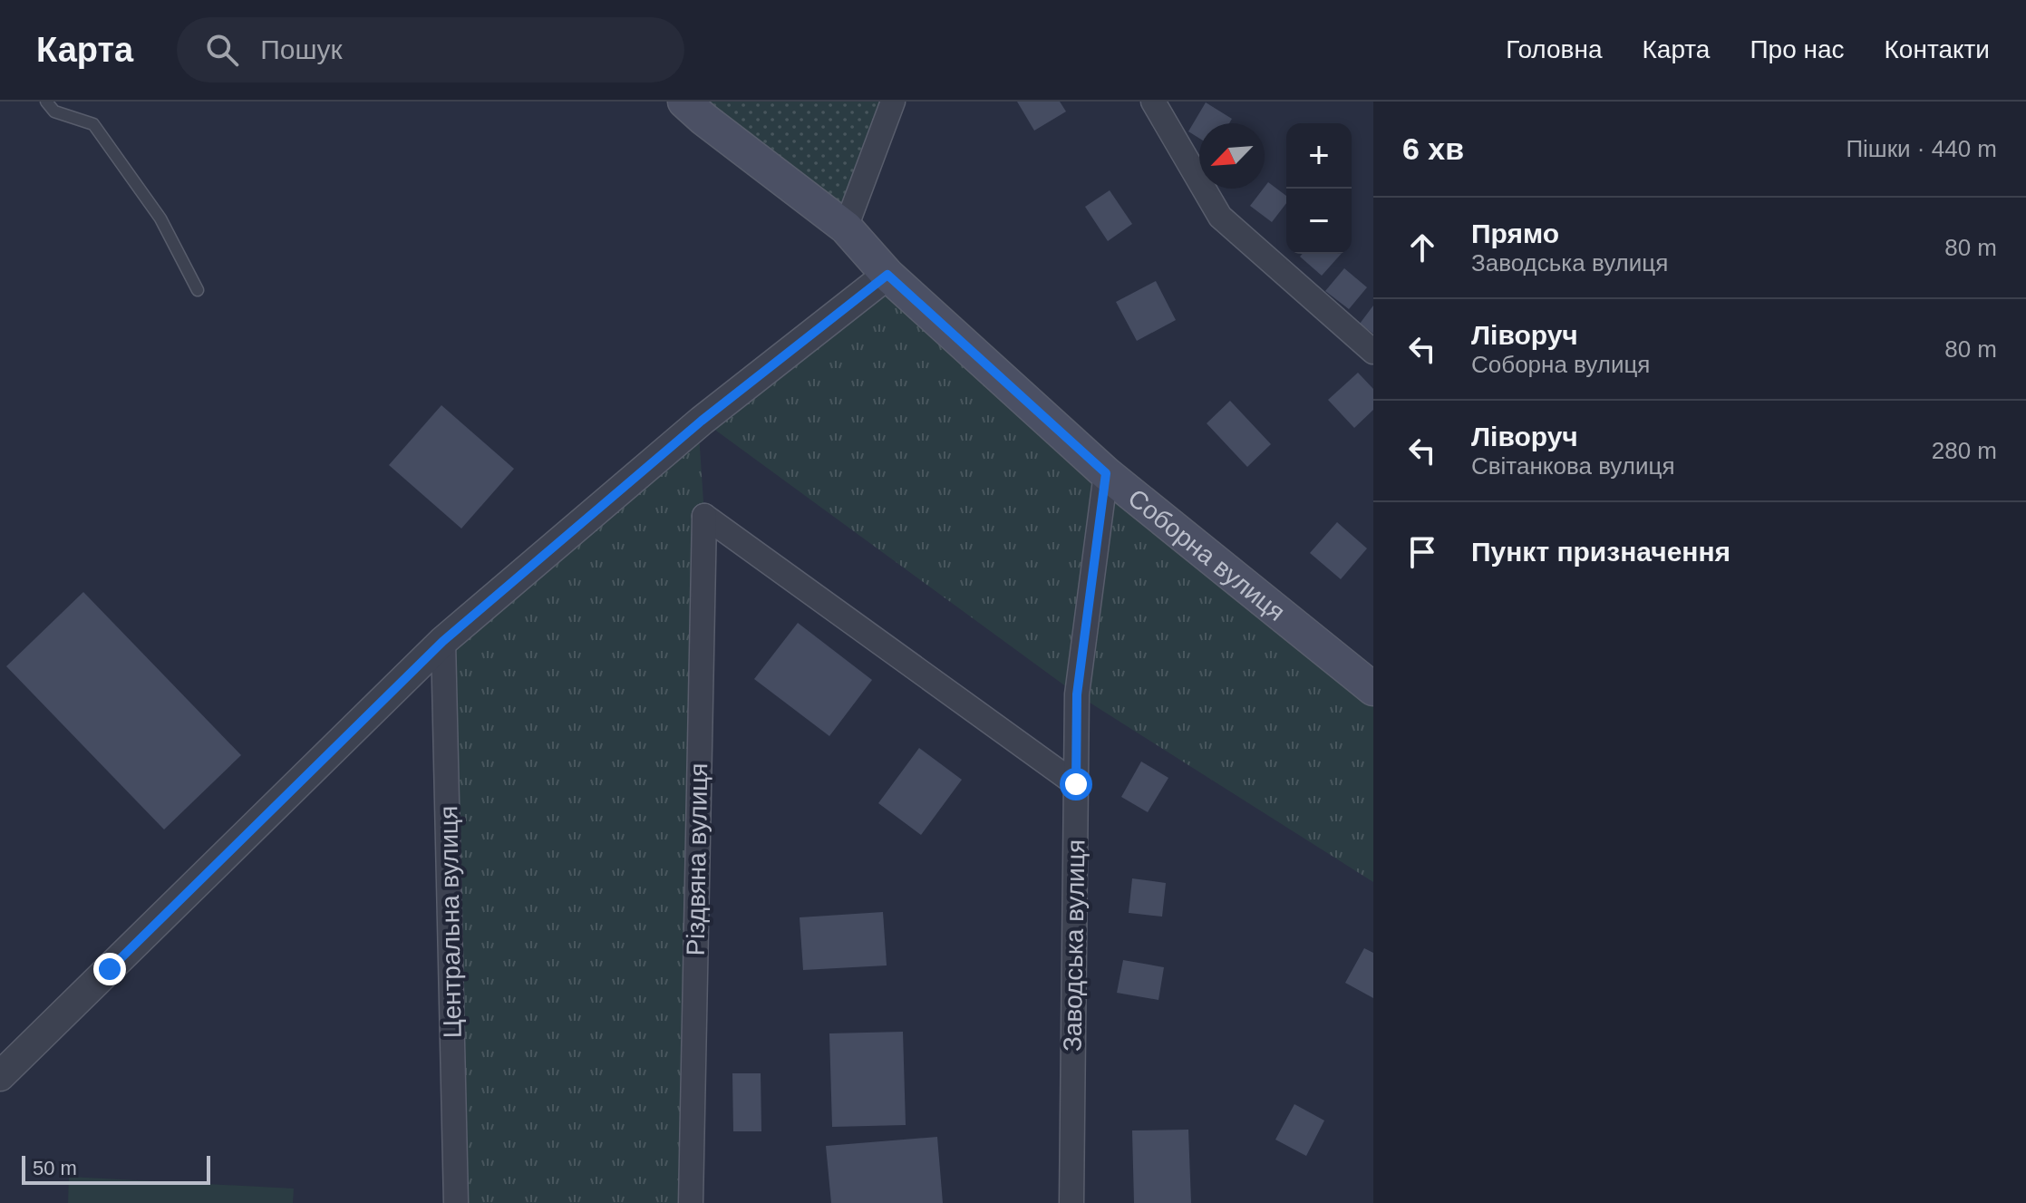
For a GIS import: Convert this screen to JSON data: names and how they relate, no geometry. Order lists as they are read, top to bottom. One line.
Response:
{"streets":{"main road":["Соборна вулиця"],"street":["Різдвяна вулиця","Центральна вулиця","Заводська вулиця"]},"crossings":[["Соборна вулиця","Заводська вулиця"],["Різдвяна вулиця","Заводська вулиця"]],"scale_bar":"50 m","north":"bottom left","page":{"header":"Карта","search":"Пошук","nav":["Головна","Карта","Про нас","Контакти"],"heading":["6 хв","Пішки · 440 m"],"map_buttons":["+","−"],"list":[["Прямо","Заводська вулиця","80 m"],["Ліворуч","Соборна вулиця","80 m"],["Ліворуч","Світанкова вулиця","280 m"],"Пункт призначення"],"scale":"50 m"}}
